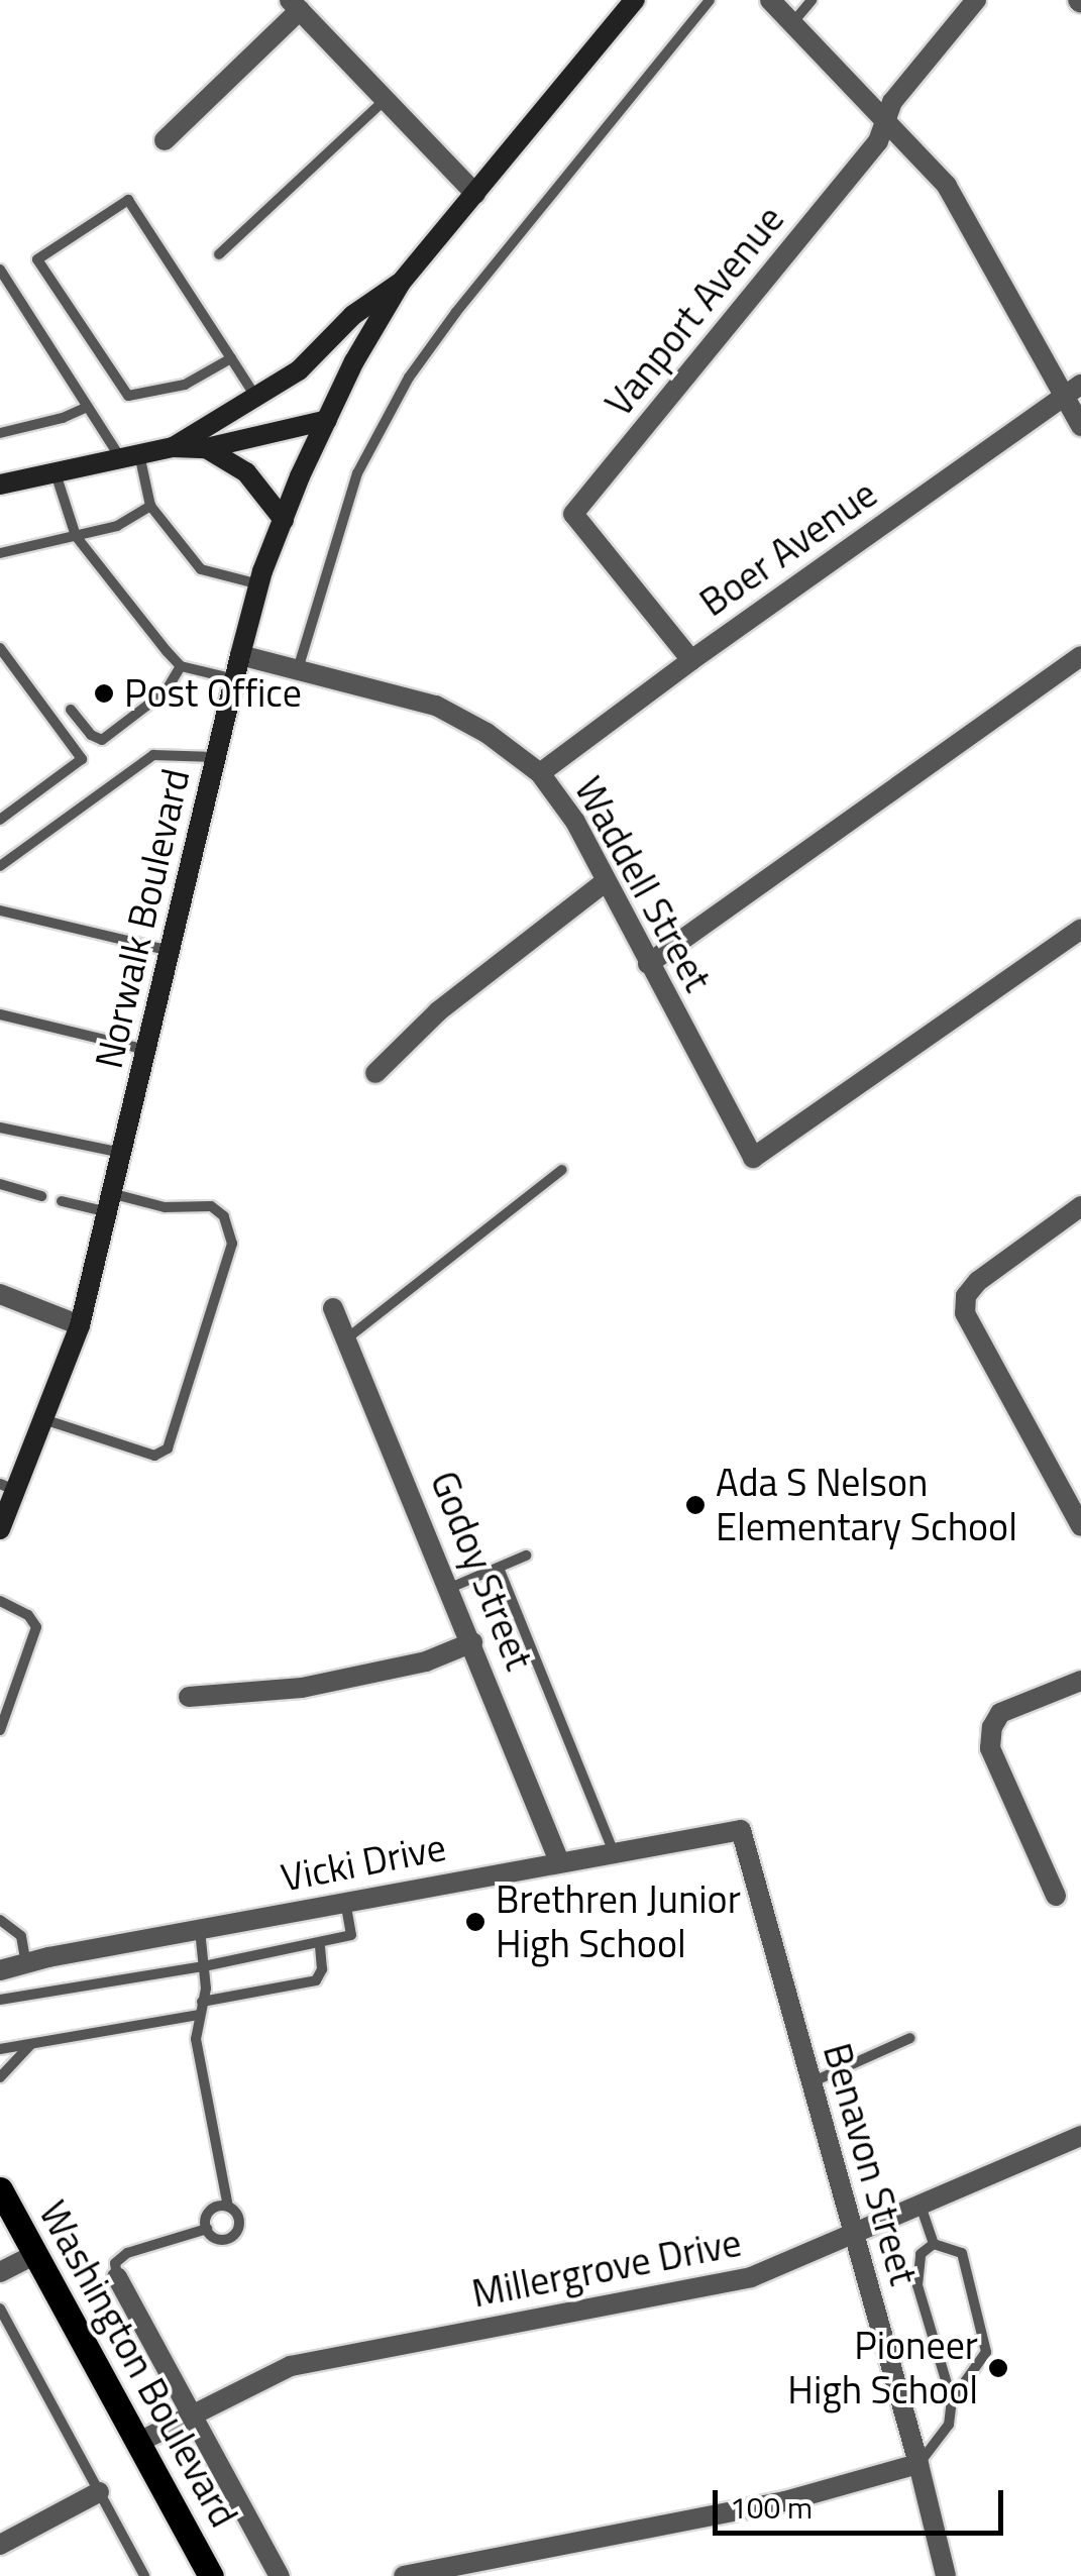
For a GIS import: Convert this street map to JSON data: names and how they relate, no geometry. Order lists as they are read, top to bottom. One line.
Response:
{"streets":{"main road":["Norwalk Boulevard","Washington Boulevard"],"street":["Vanport Avenue","Boer Avenue","Waddell Street","Godoy Street","Vicki Drive","Benavon Street","Millergrove Drive"]},"crossings":[["Vanport Avenue","Boer Avenue"],["Boer Avenue","Waddell Street"],["Waddell Street","Norwalk Boulevard"],["Godoy Street","Vicki Drive"],["Vicki Drive","Benavon Street"],["Benavon Street","Millergrove Drive"],["Millergrove Drive","Washington Boulevard"]],"places":["Post Office","Ada S Nelson Elementary School","Brethren Junior High School","Pioneer High School"],"scale_bar":"100 m"}
